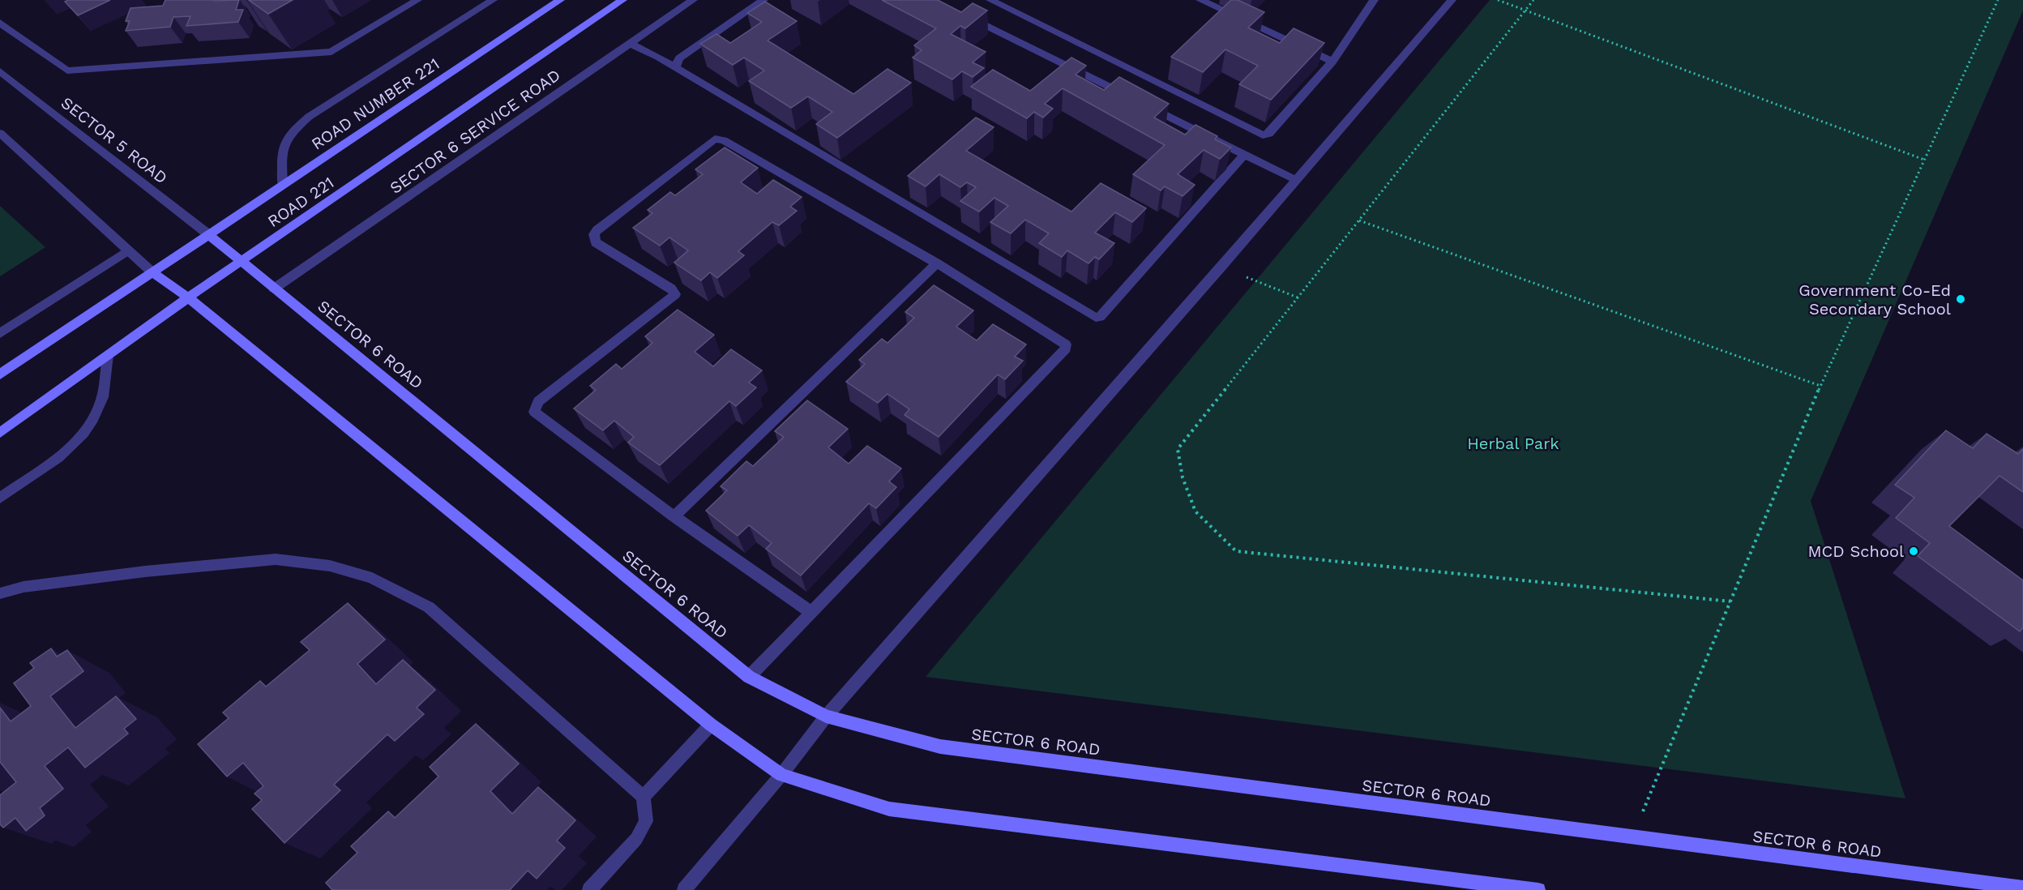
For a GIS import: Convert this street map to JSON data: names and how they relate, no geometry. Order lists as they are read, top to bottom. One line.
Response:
{"streets":{"street":["ROAD NUMBER 221","SECTOR 6 SERVICE ROAD","SECTOR 5 ROAD","ROAD 221","SECTOR 6 ROAD"]},"crossings":[["ROAD NUMBER 221","SECTOR 5 ROAD"],["ROAD NUMBER 221","SECTOR 6 ROAD"],["SECTOR 6 SERVICE ROAD","SECTOR 6 ROAD"],["SECTOR 5 ROAD","SECTOR 6 ROAD"],["ROAD 221","SECTOR 6 ROAD"]],"parks":["Herbal Park"],"places":["Government Co-Ed Secondary School","MCD School"]}
